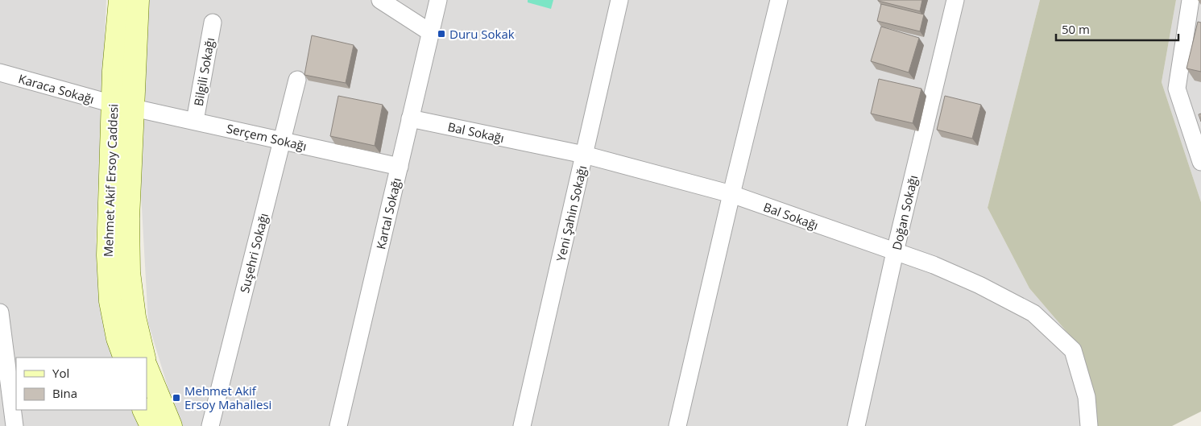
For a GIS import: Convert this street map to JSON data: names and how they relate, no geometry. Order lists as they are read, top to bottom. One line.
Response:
{"streets":{"main road":["Mehmet Akif Ersoy Caddesi"],"street":["Bilgili Sokağı","Karaca Sokağı","Bal Sokağı","Serçem Sokağı","Doğan Sokağı","Kartal Sokağı","Yeni Şahin Sokağı","Suşehri Sokağı"]},"crossings":[["Bilgili Sokağı","Serçem Sokağı"],["Karaca Sokağı","Serçem Sokağı"],["Karaca Sokağı","Mehmet Akif Ersoy Caddesi"],["Bal Sokağı","Doğan Sokağı"],["Bal Sokağı","Kartal Sokağı"],["Bal Sokağı","Yeni Şahin Sokağı"],["Serçem Sokağı","Mehmet Akif Ersoy Caddesi"],["Serçem Sokağı","Kartal Sokağı"],["Serçem Sokağı","Suşehri Sokağı"]],"places":{"transit":["Duru Sokak","Mehmet Akif Ersoy Mahallesi"]},"legend":["Yol","Bina"],"scale_bar":"50 m"}
